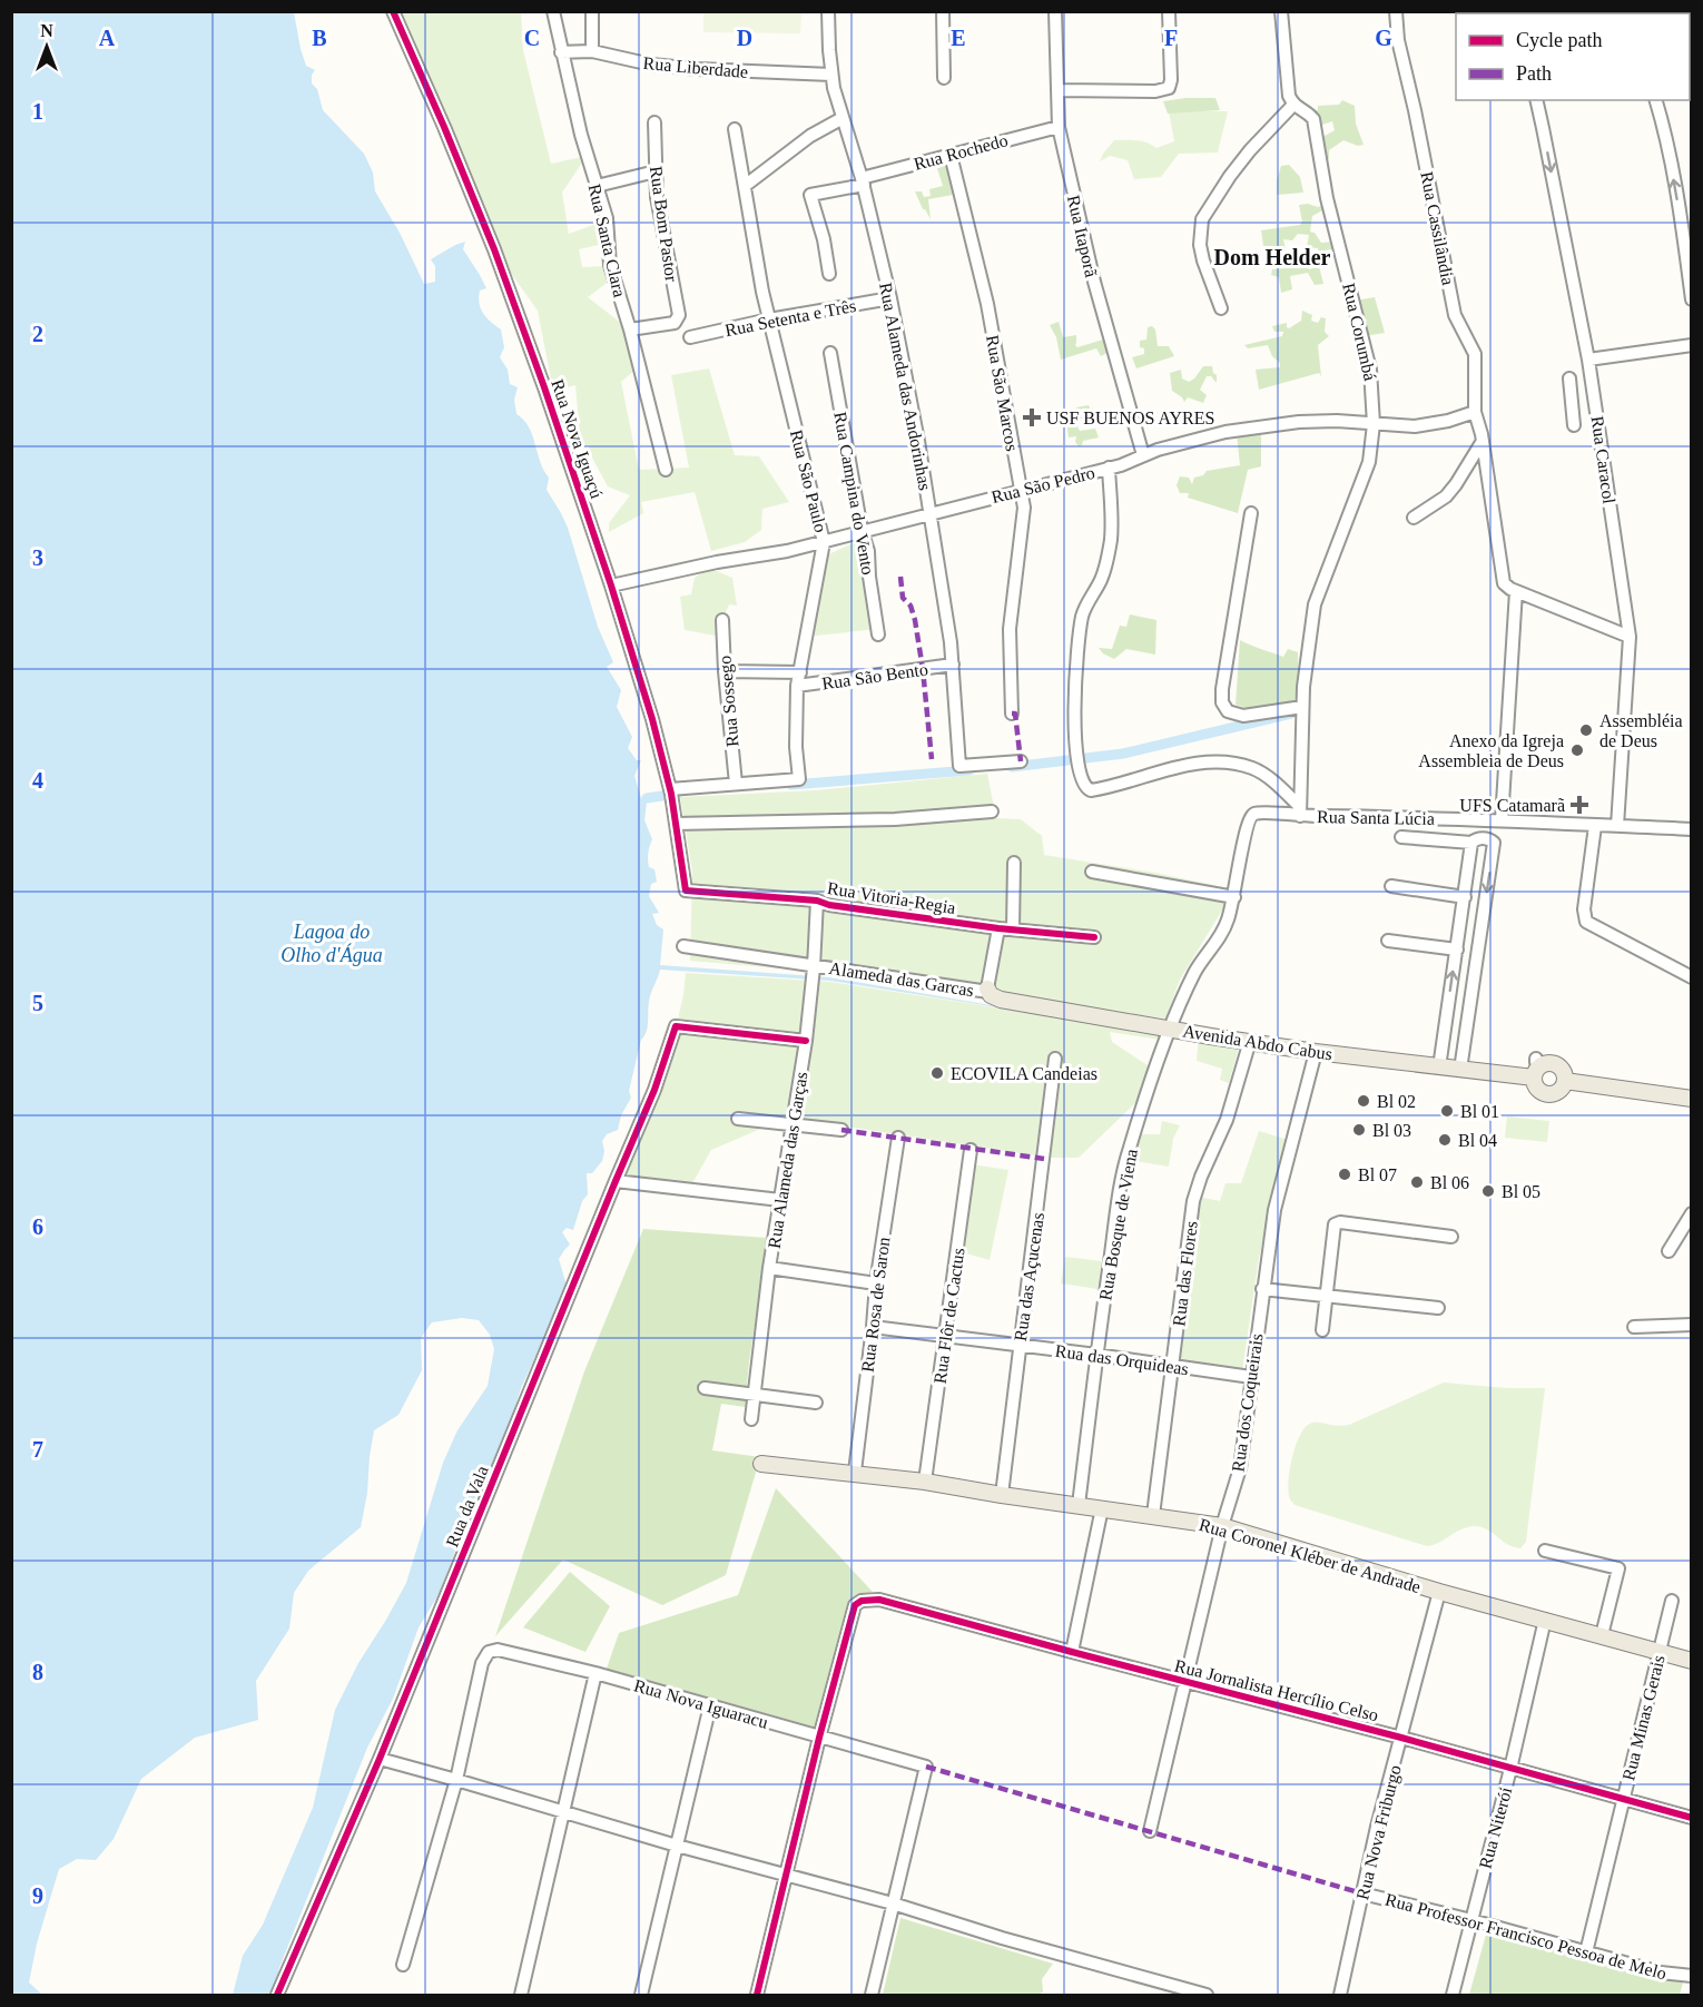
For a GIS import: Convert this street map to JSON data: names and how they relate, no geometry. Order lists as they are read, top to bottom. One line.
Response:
{"streets":{"main road":["Avenida Abdo Cabus","Rua Coronel Kléber de Andrade"],"street":["Rua Liberdade","Rua Rochedo","Rua Bom Pastor","Rua Cassilândia","Rua Itaporã","Rua Santa Clara","Rua Setenta e Três","Rua Corumbá","Rua Alameda das Andorinhas","Rua São Marcos","Rua Nova Iguaçú","Rua Caracol","Rua São Paulo","Rua São Pedro","Rua Campina do Vento","Rua São Bento","Rua Sossego","Rua Santa Lúcia","Rua Vitoria-Regia","Alameda das Garcas","Rua Alameda das Garças","Rua Bosque de Viena","Rua das Flores","Rua das Açucenas","Rua Rosa de Saron","Rua Flôr de Cactus","Rua das Orquideas","Rua dos Coqueirais","Rua da Vala","Rua Jornalista Hercílio Celso","Rua Nova Iguaracu","Rua Minas Gerais","Rua Niterói","Rua Nova Friburgo","Rua Professor Francisco Pessoa de Melo"]},"crossings":[["Rua Liberdade","Rua Santa Clara"],["Rua Liberdade","Rua Alameda das Andorinhas"],["Rua Rochedo","Rua Itaporã"],["Rua Rochedo","Rua Alameda das Andorinhas"],["Rua Rochedo","Rua São Marcos"],["Rua Bom Pastor","Rua Santa Clara"],["Rua Cassilândia","Rua São Pedro"],["Rua Itaporã","Rua São Pedro"],["Rua Setenta e Três","Rua Alameda das Andorinhas"],["Rua Setenta e Três","Rua São Paulo"],["Rua Corumbá","Rua São Pedro"],["Rua Corumbá","Rua Santa Lúcia"],["Rua Corumbá","Rua Bosque de Viena"],["Rua Alameda das Andorinhas","Rua São Pedro"],["Rua Alameda das Andorinhas","Rua São Bento"],["Rua São Marcos","Rua São Pedro"],["Rua Nova Iguaçú","Rua São Pedro"],["Rua Nova Iguaçú","Rua Vitoria-Regia"],["Rua Caracol","Rua Santa Lúcia"],["Rua São Paulo","Rua São Pedro"],["Rua São Paulo","Rua São Bento"],["Rua São Paulo","Rua Sossego"],["Rua São Pedro","Rua Campina do Vento"],["Rua Santa Lúcia","Rua Bosque de Viena"],["Rua Vitoria-Regia","Rua Alameda das Garças"],["Alameda das Garcas","Avenida Abdo Cabus"],["Alameda das Garcas","Rua Alameda das Garças"],["Avenida Abdo Cabus","Rua Bosque de Viena"],["Avenida Abdo Cabus","Rua das Flores"],["Avenida Abdo Cabus","Rua dos Coqueirais"],["Rua Alameda das Garças","Rua da Vala"],["Rua Bosque de Viena","Rua das Orquideas"],["Rua Bosque de Viena","Rua Coronel Kléber de Andrade"],["Rua das Flores","Rua das Orquideas"],["Rua das Flores","Rua Coronel Kléber de Andrade"],["Rua das Açucenas","Rua das Orquideas"],["Rua das Açucenas","Rua Coronel Kléber de Andrade"],["Rua Rosa de Saron","Rua das Orquideas"],["Rua Rosa de Saron","Rua Coronel Kléber de Andrade"],["Rua Flôr de Cactus","Rua das Orquideas"],["Rua Flôr de Cactus","Rua Coronel Kléber de Andrade"],["Rua das Orquideas","Rua dos Coqueirais"],["Rua dos Coqueirais","Rua Coronel Kléber de Andrade"],["Rua dos Coqueirais","Rua Jornalista Hercílio Celso"],["Rua Coronel Kléber de Andrade","Rua Minas Gerais"],["Rua Coronel Kléber de Andrade","Rua Niterói"],["Rua Coronel Kléber de Andrade","Rua Nova Friburgo"],["Rua Jornalista Hercílio Celso","Rua Nova Iguaracu"],["Rua Jornalista Hercílio Celso","Rua Minas Gerais"],["Rua Jornalista Hercílio Celso","Rua Niterói"],["Rua Jornalista Hercílio Celso","Rua Nova Friburgo"],["Rua Minas Gerais","Rua Professor Francisco Pessoa de Melo"],["Rua Niterói","Rua Professor Francisco Pessoa de Melo"],["Rua Nova Friburgo","Rua Professor Francisco Pessoa de Melo"]],"one_way":["Rua Caracol"],"districts":["Dom Helder"],"water":["Lagoa do Olho d'Água"],"places":{"health":["USF BUENOS AYRES","UFS Catamarã"],"other":["Assembléia de Deus","Anexo da Igreja Assembleia de Deus","ECOVILA Candeias","Bl 02","Bl 01","Bl 03","Bl 04","Bl 07","Bl 06","Bl 05"]},"legend":["Cycle path","Path"],"north":"top","grid":{"columns":["A","B","C","D","E","F","G"],"rows":["1","2","3","4","5","6","7","8","9"]}}
